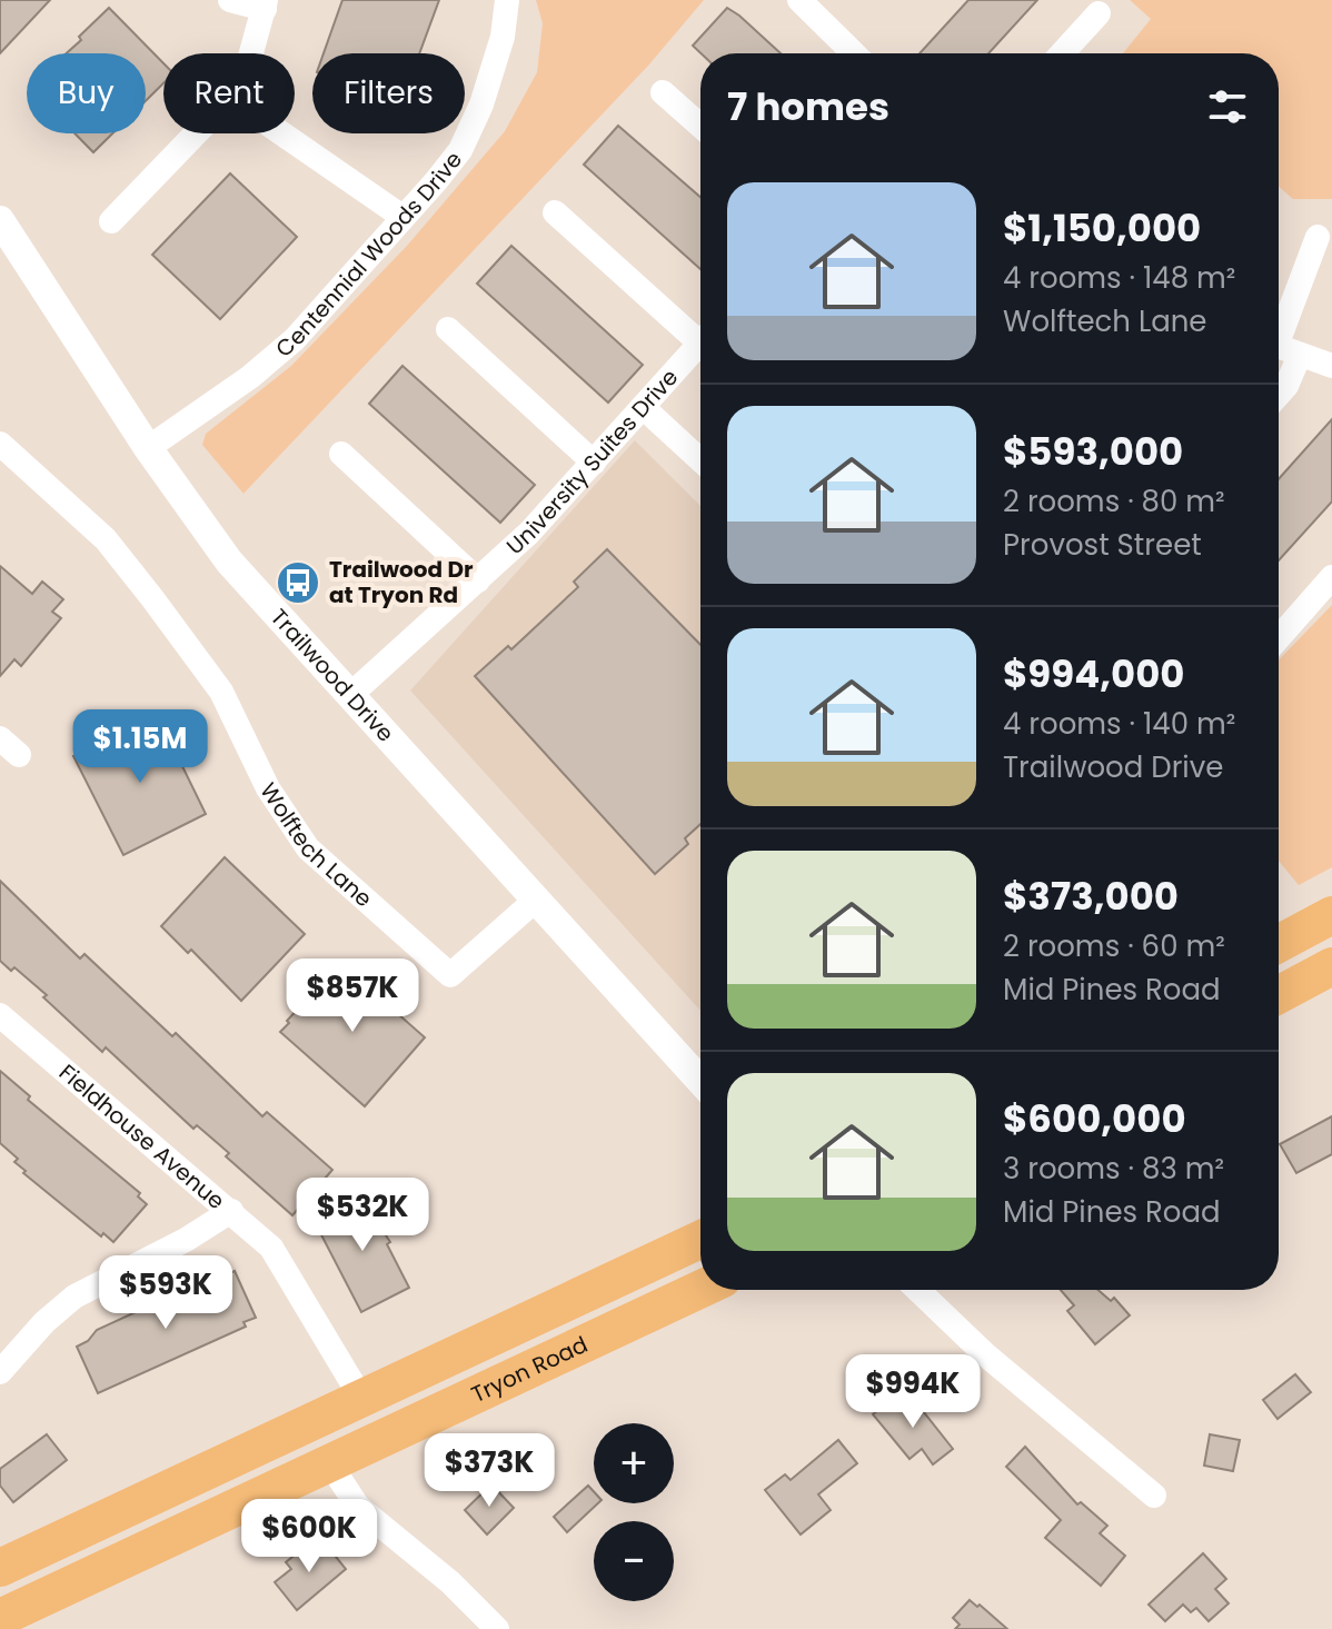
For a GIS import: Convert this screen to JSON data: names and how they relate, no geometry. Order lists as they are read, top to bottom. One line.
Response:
{"streets":{"main road":["Tryon Road"],"street":["Centennial Woods Drive","University Suites Drive","Trailwood Drive","Wolftech Lane","Fieldhouse Avenue"]},"crossings":[["Centennial Woods Drive","Trailwood Drive"],["University Suites Drive","Trailwood Drive"],["Trailwood Drive","Wolftech Lane"],["Fieldhouse Avenue","Tryon Road"]],"places":{"bus stop":["Trailwood Dr at Tryon Rd"]},"page":{"chip":["Buy","Rent","Filters"],"heading":"7 homes","list":[{"name":"$1,150,000","note":"4 rooms · 148 m² · Wolftech Lane"},{"name":"$593,000","note":"2 rooms · 80 m² · Provost Street"},{"name":"$994,000","note":"4 rooms · 140 m² · Trailwood Drive"},{"name":"$373,000","note":"2 rooms · 60 m² · Mid Pines Road"},{"name":"$600,000","note":"3 rooms · 83 m² · Mid Pines Road"}],"price":["$1.15M","$857K","$532K","$593K","$994K","$373K","$600K"],"map_buttons":["+","−"]}}
